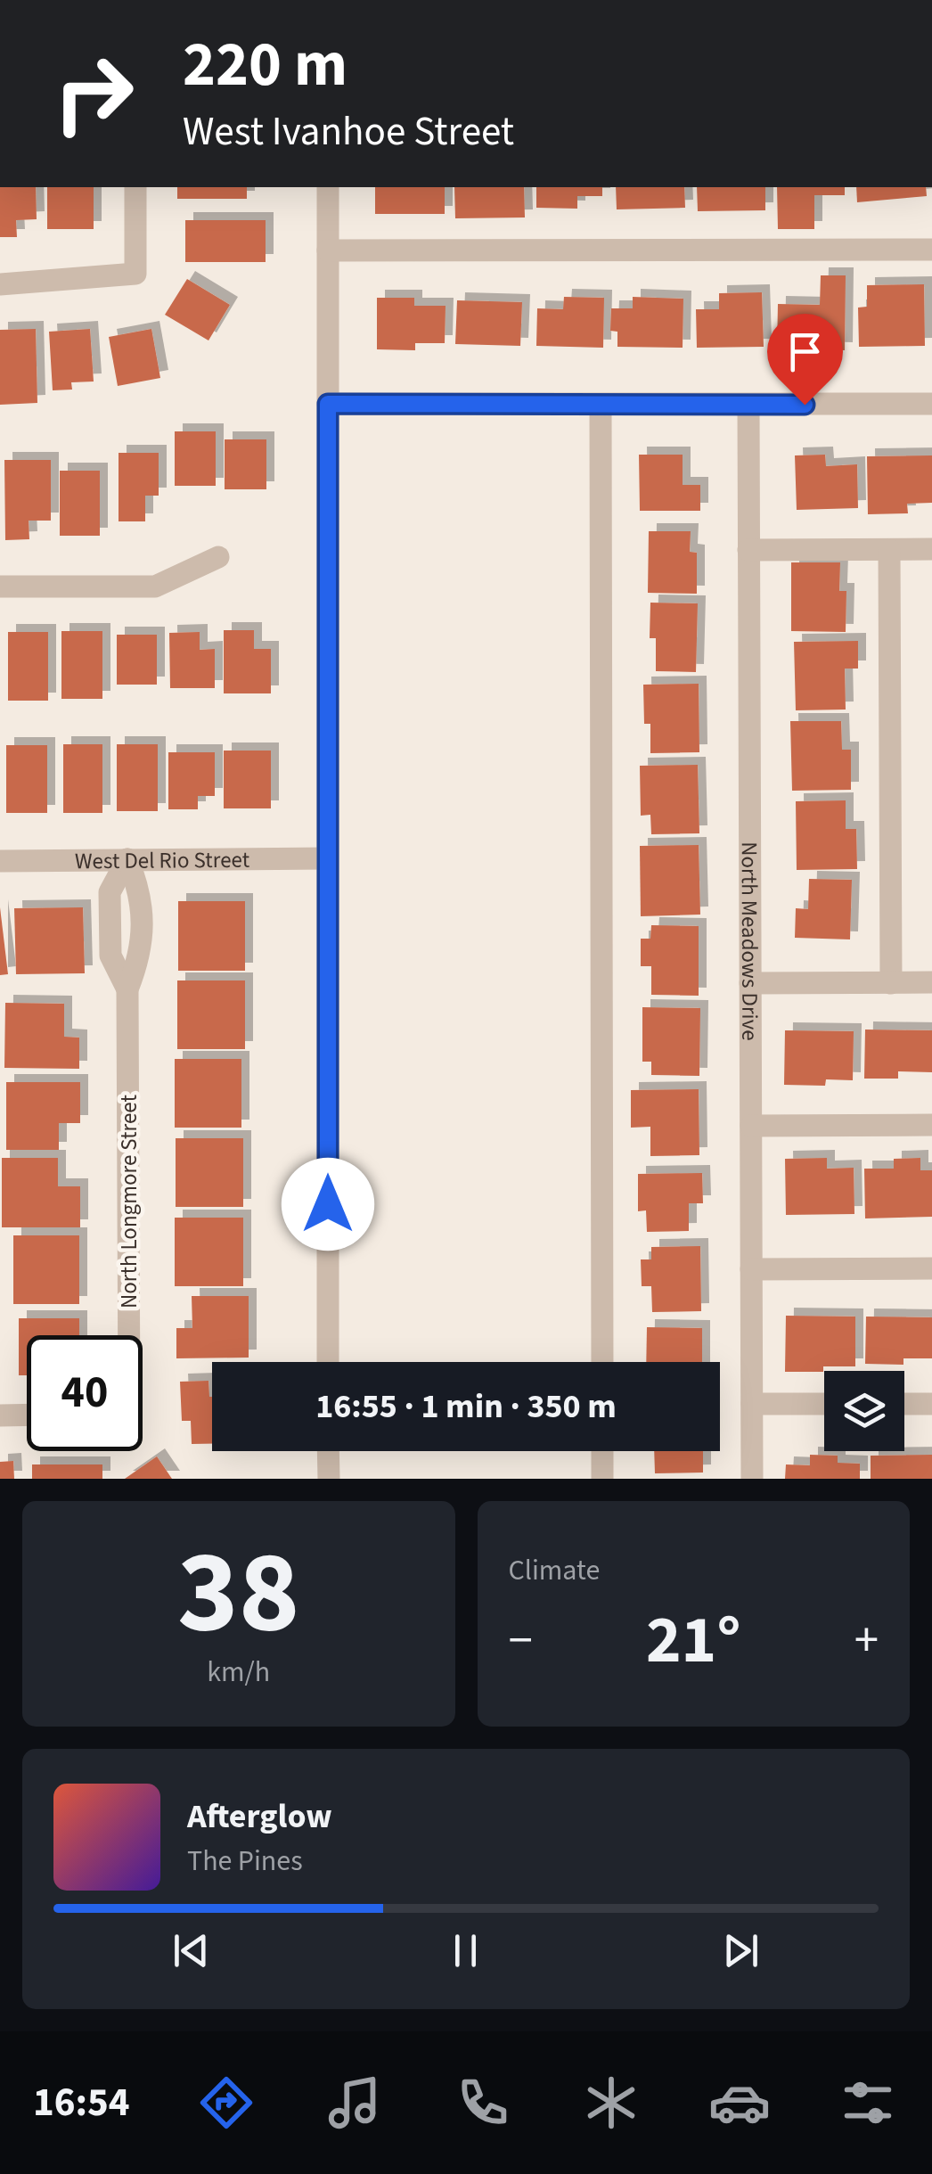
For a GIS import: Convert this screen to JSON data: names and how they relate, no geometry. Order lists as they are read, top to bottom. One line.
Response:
{"streets":{"street":["West Del Rio Street","North Meadows Drive","North Longmore Street"]},"crossings":[["West Del Rio Street","North Longmore Street"]],"page":{"turn":["220 m","West Ivanhoe Street"],"limit":"40","trip":"16:55 · 1 min · 350 m","tile":[["38","km/h"],"Climate"],"heat":["−","21°","+"],"song":["Afterglow","The Pines"],"tabs":"16:54"}}
